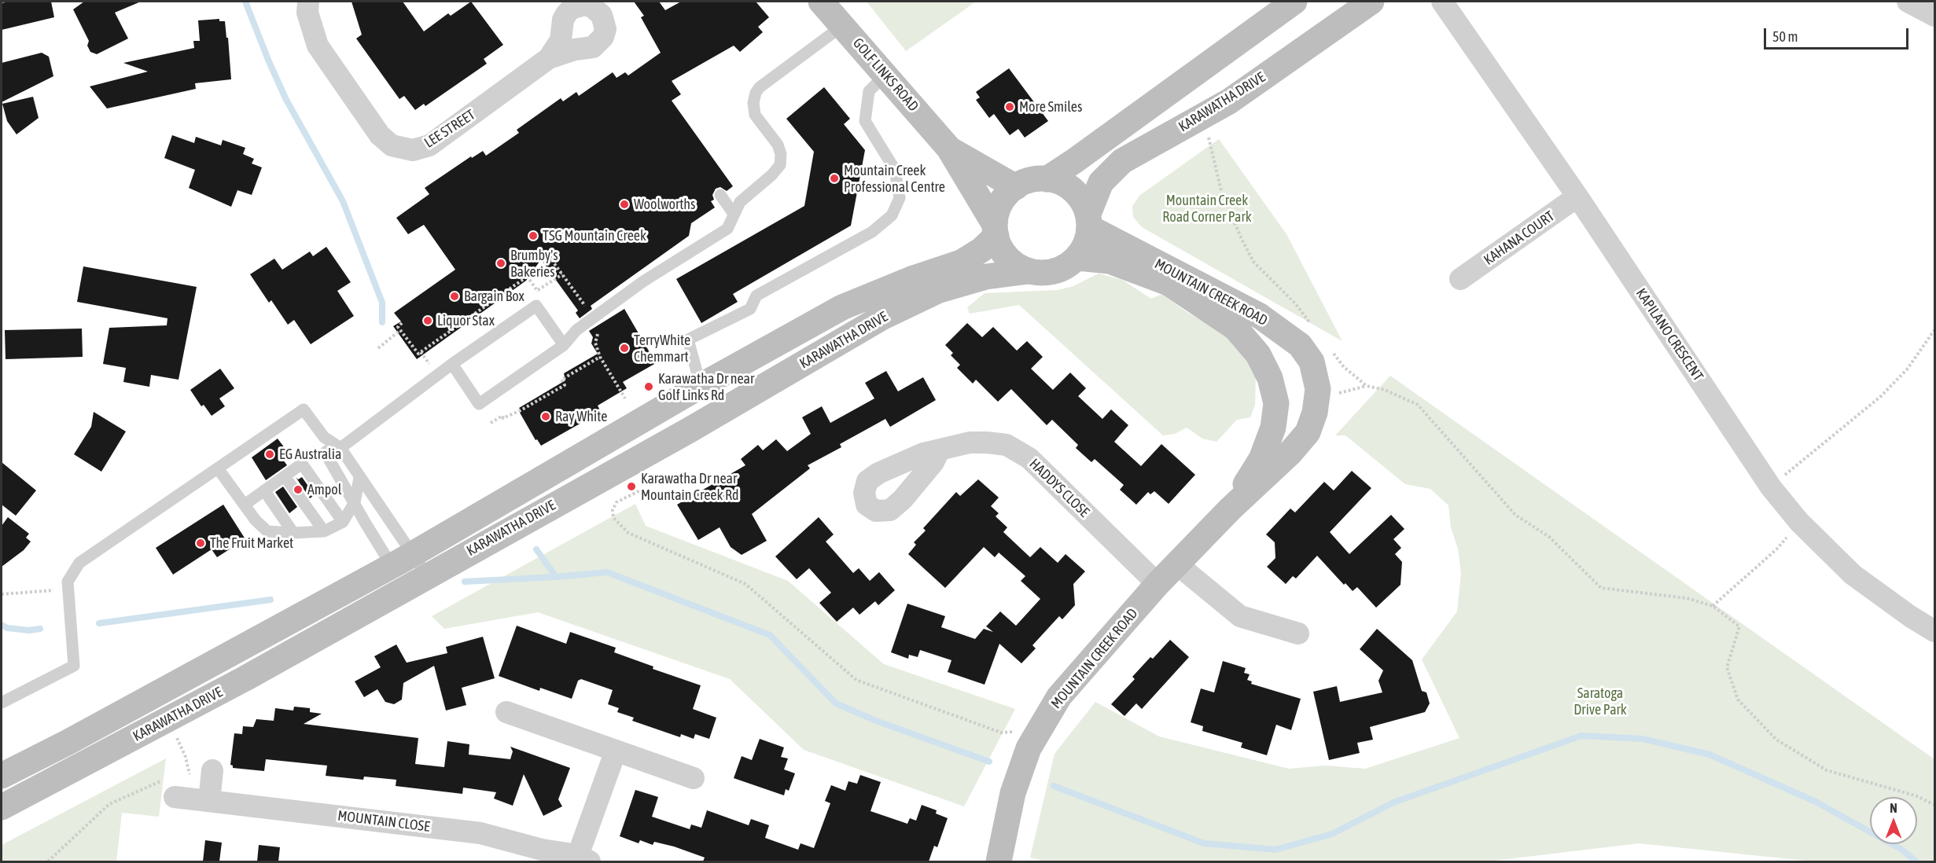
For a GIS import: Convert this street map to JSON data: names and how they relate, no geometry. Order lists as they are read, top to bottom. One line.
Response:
{"streets":{"main road":["GOLF LINKS ROAD","KARAWATHA DRIVE","MOUNTAIN CREEK ROAD"],"street":["LEE STREET","KAHANA COURT","KAPILANO CRESCENT","HADDYS CLOSE","MOUNTAIN CLOSE"]},"crossings":[["GOLF LINKS ROAD","KARAWATHA DRIVE"],["GOLF LINKS ROAD","MOUNTAIN CREEK ROAD"],["KARAWATHA DRIVE","MOUNTAIN CREEK ROAD"],["KAHANA COURT","KAPILANO CRESCENT"],["MOUNTAIN CREEK ROAD","HADDYS CLOSE"]],"parks":["Mountain Creek Road Corner Park","Saratoga Drive Park"],"places":["More Smiles","Mountain Creek Professional Centre","Woolworths","TSG Mountain Creek","Brumby's Bakeries","Bargain Box","Liquor Stax","TerryWhite Chemmart","Karawatha Dr near Golf Links Rd","Ray White","EG Australia","Karawatha Dr near Mountain Creek Rd","Ampol","The Fruit Market"],"scale_bar":"50 m","north":"top"}
